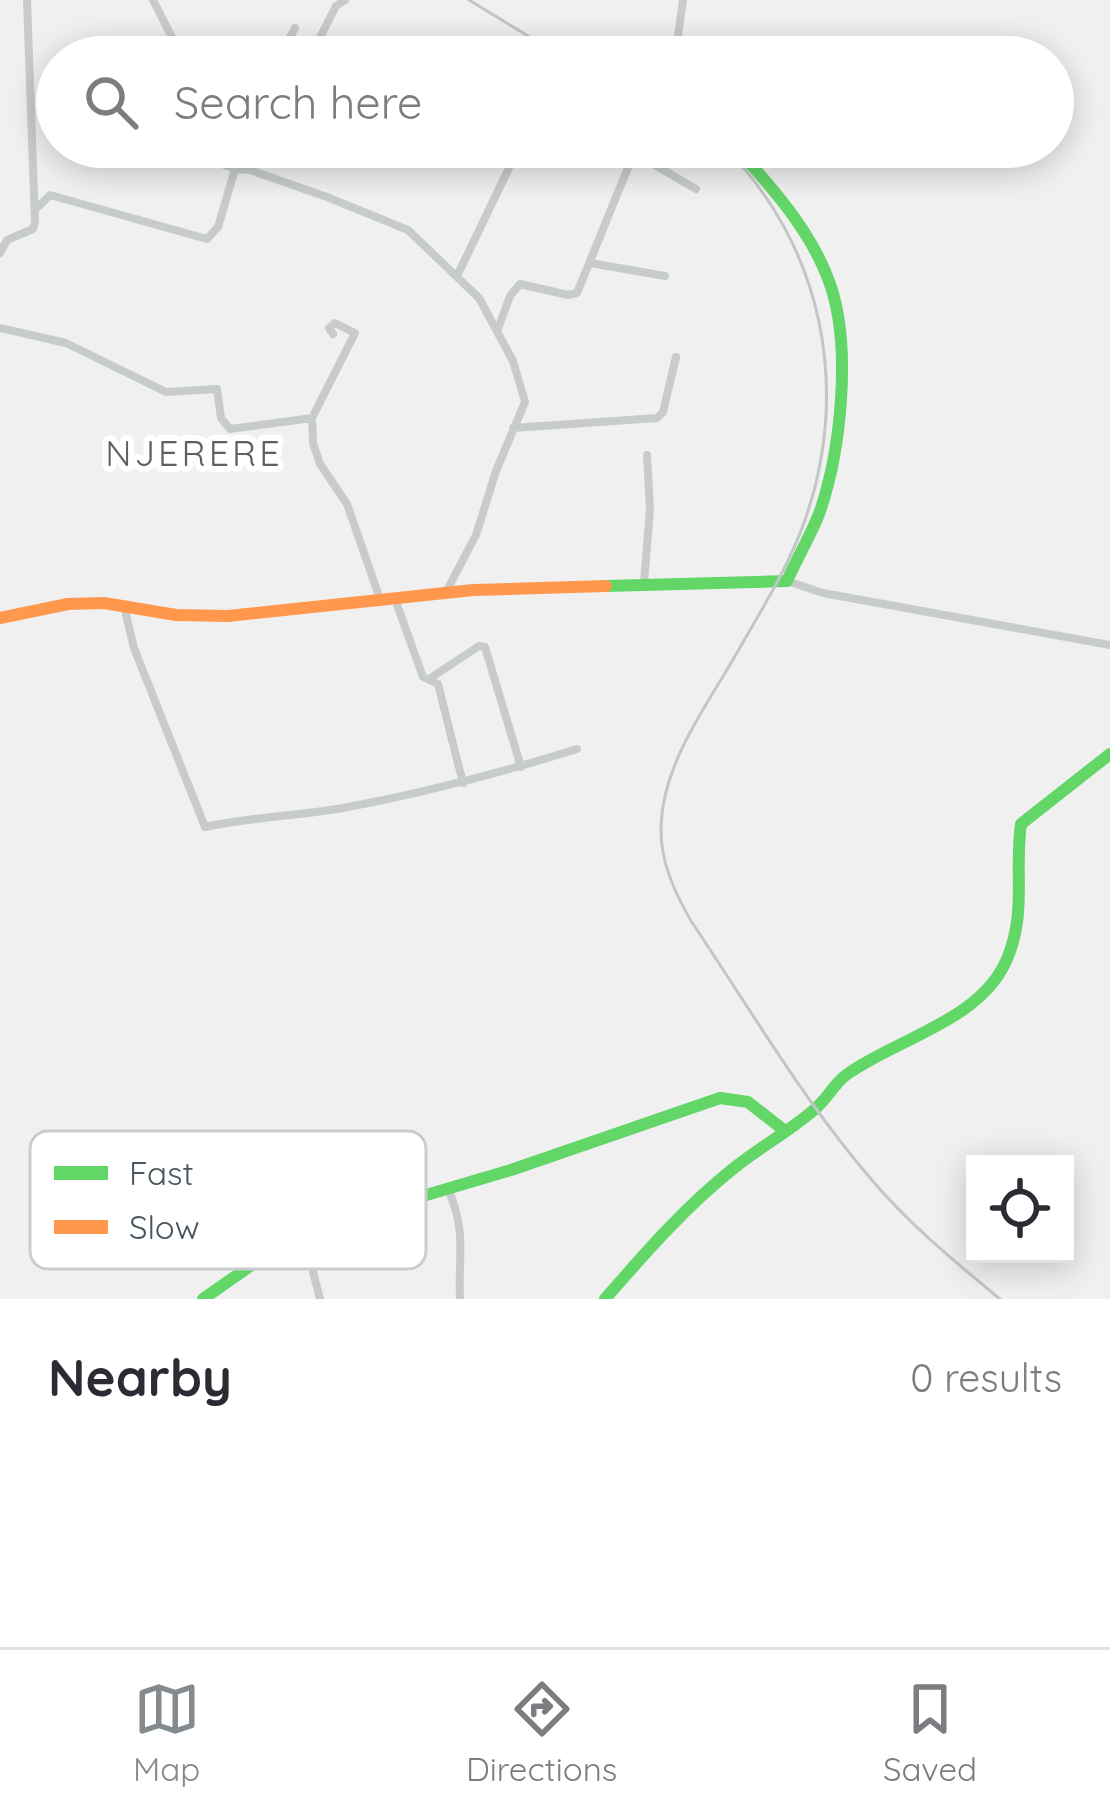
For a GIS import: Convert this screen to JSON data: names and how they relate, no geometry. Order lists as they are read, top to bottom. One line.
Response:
{"districts":["NJERERE"],"legend":["Fast","Slow"],"page":{"search":"Search here","heading":["Nearby","0 results"],"nav":["Map","Directions","Saved"]}}
